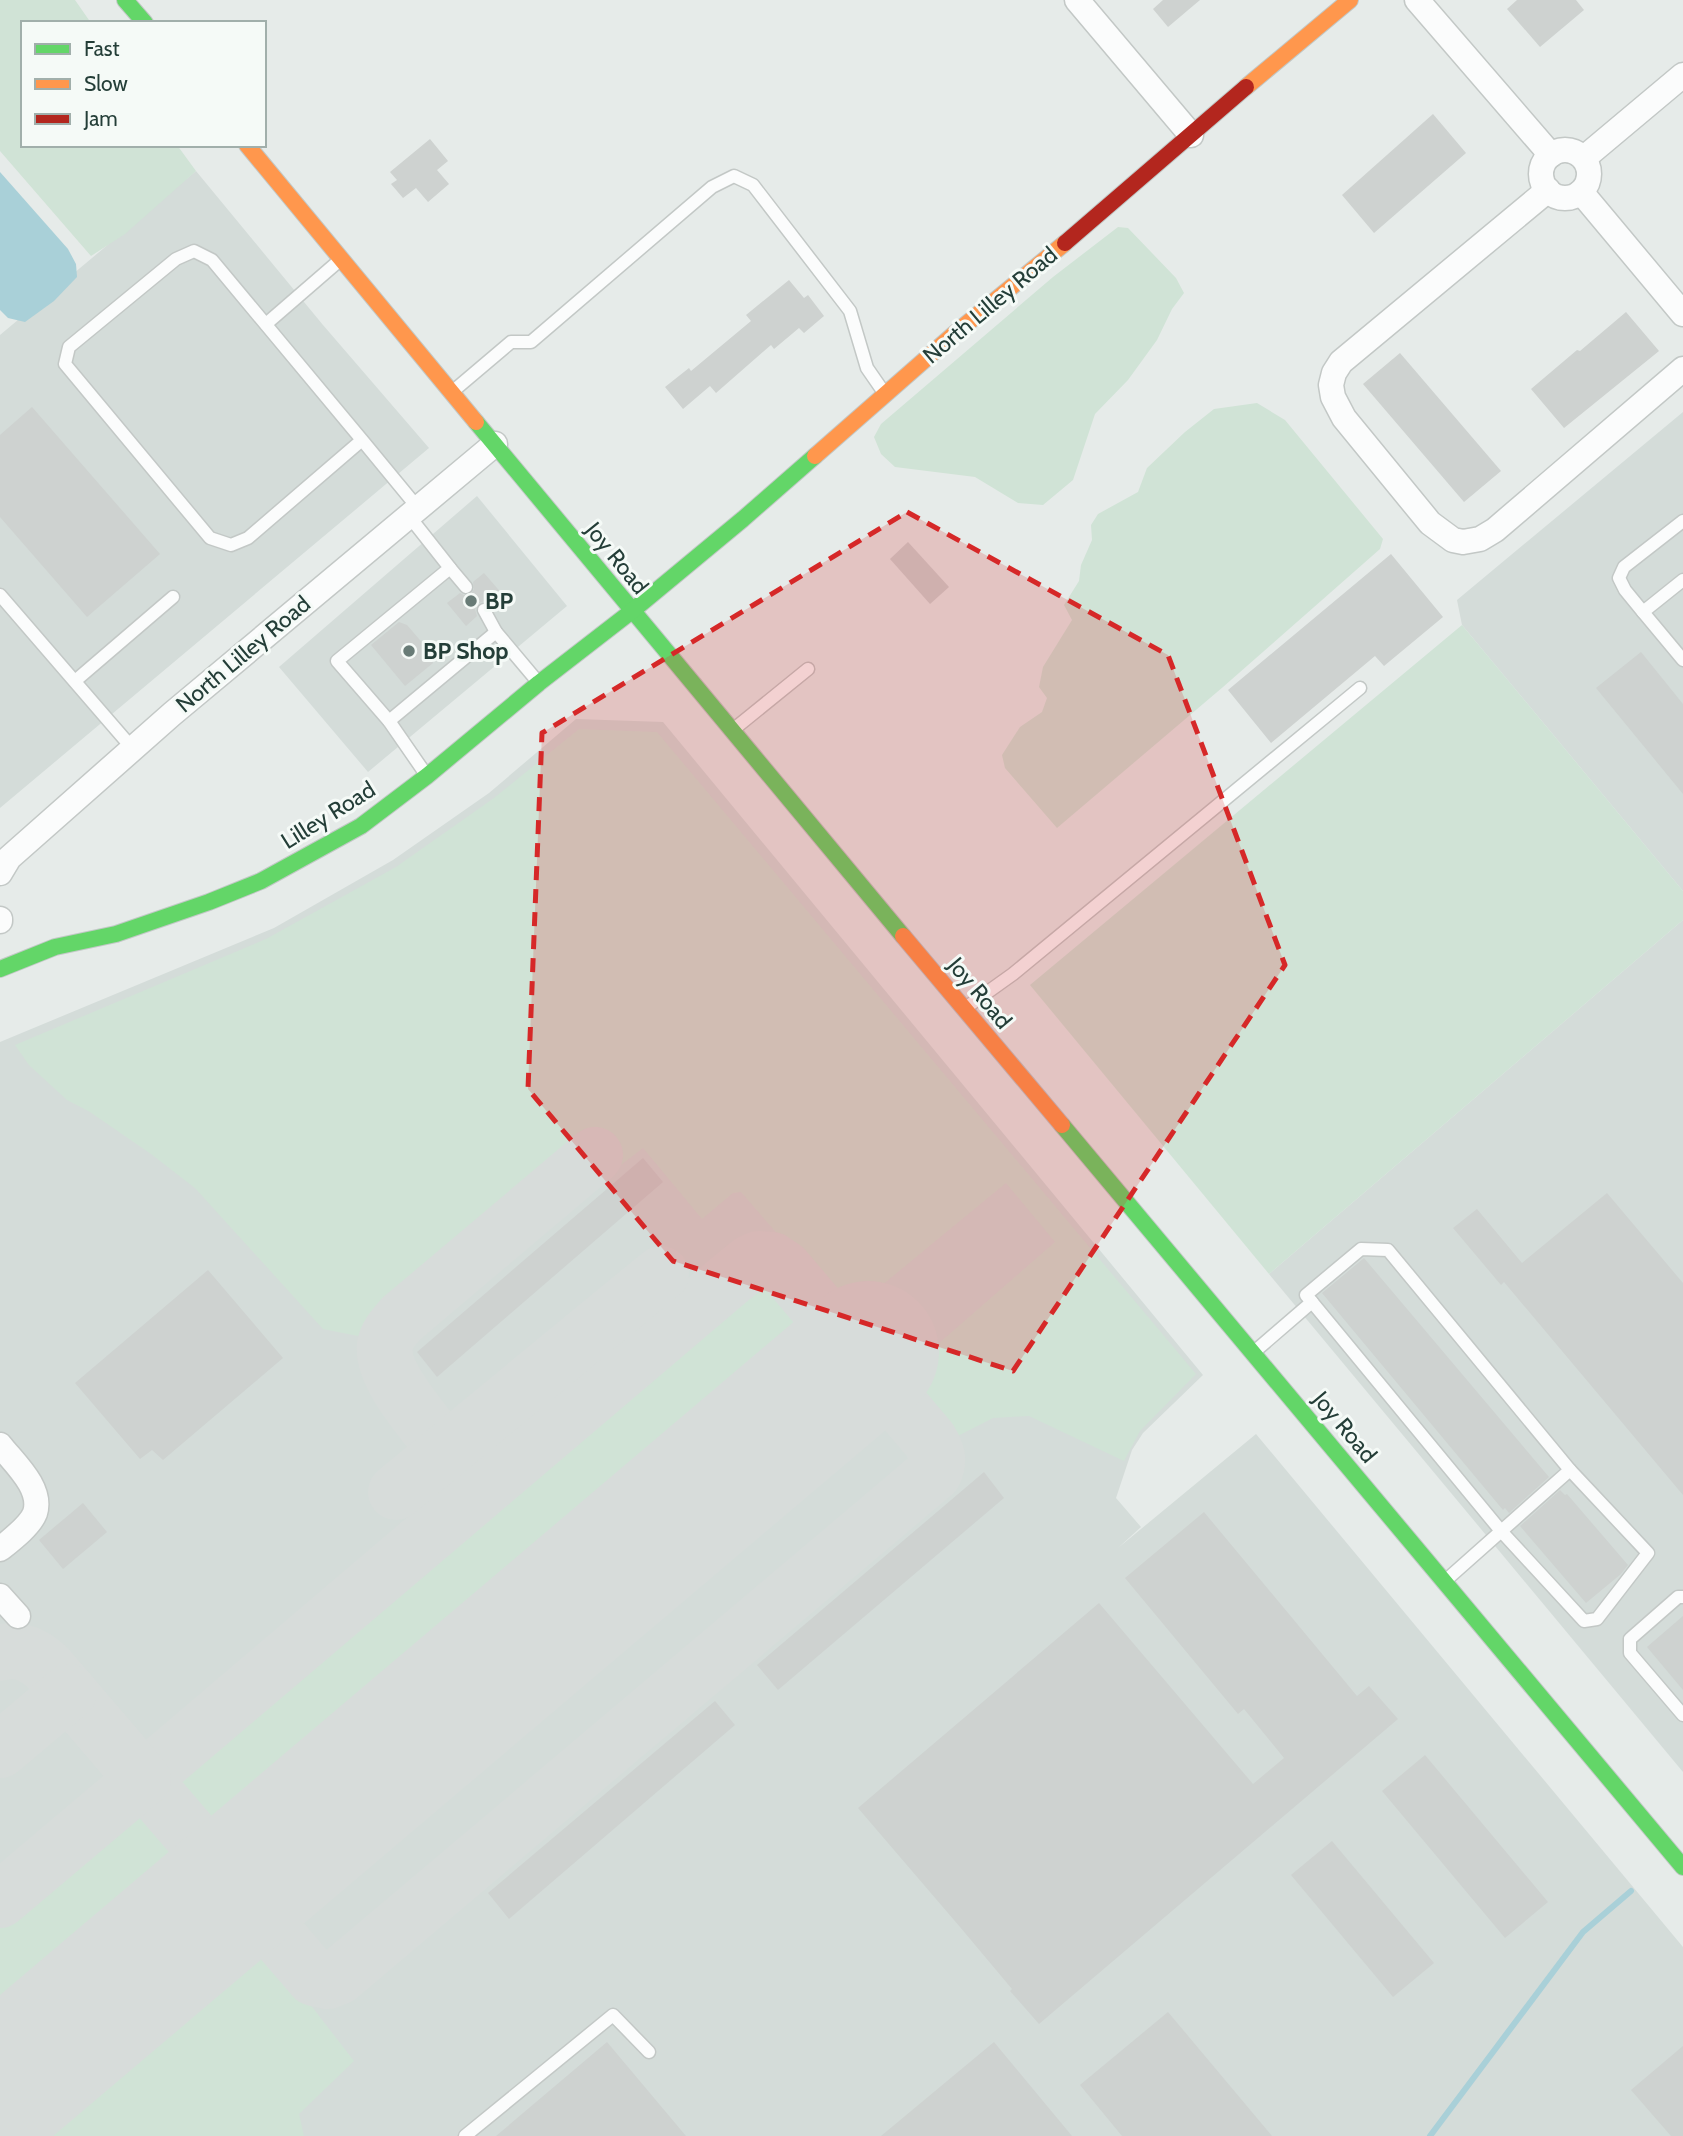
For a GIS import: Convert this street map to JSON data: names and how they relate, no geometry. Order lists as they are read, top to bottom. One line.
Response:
{"streets":{"street":["North Lilley Road","Joy Road","Lilley Road"]},"crossings":[["North Lilley Road","Joy Road"],["North Lilley Road","Lilley Road"],["Joy Road","Lilley Road"]],"places":["BP","BP Shop"],"legend":["Fast","Slow","Jam"]}
